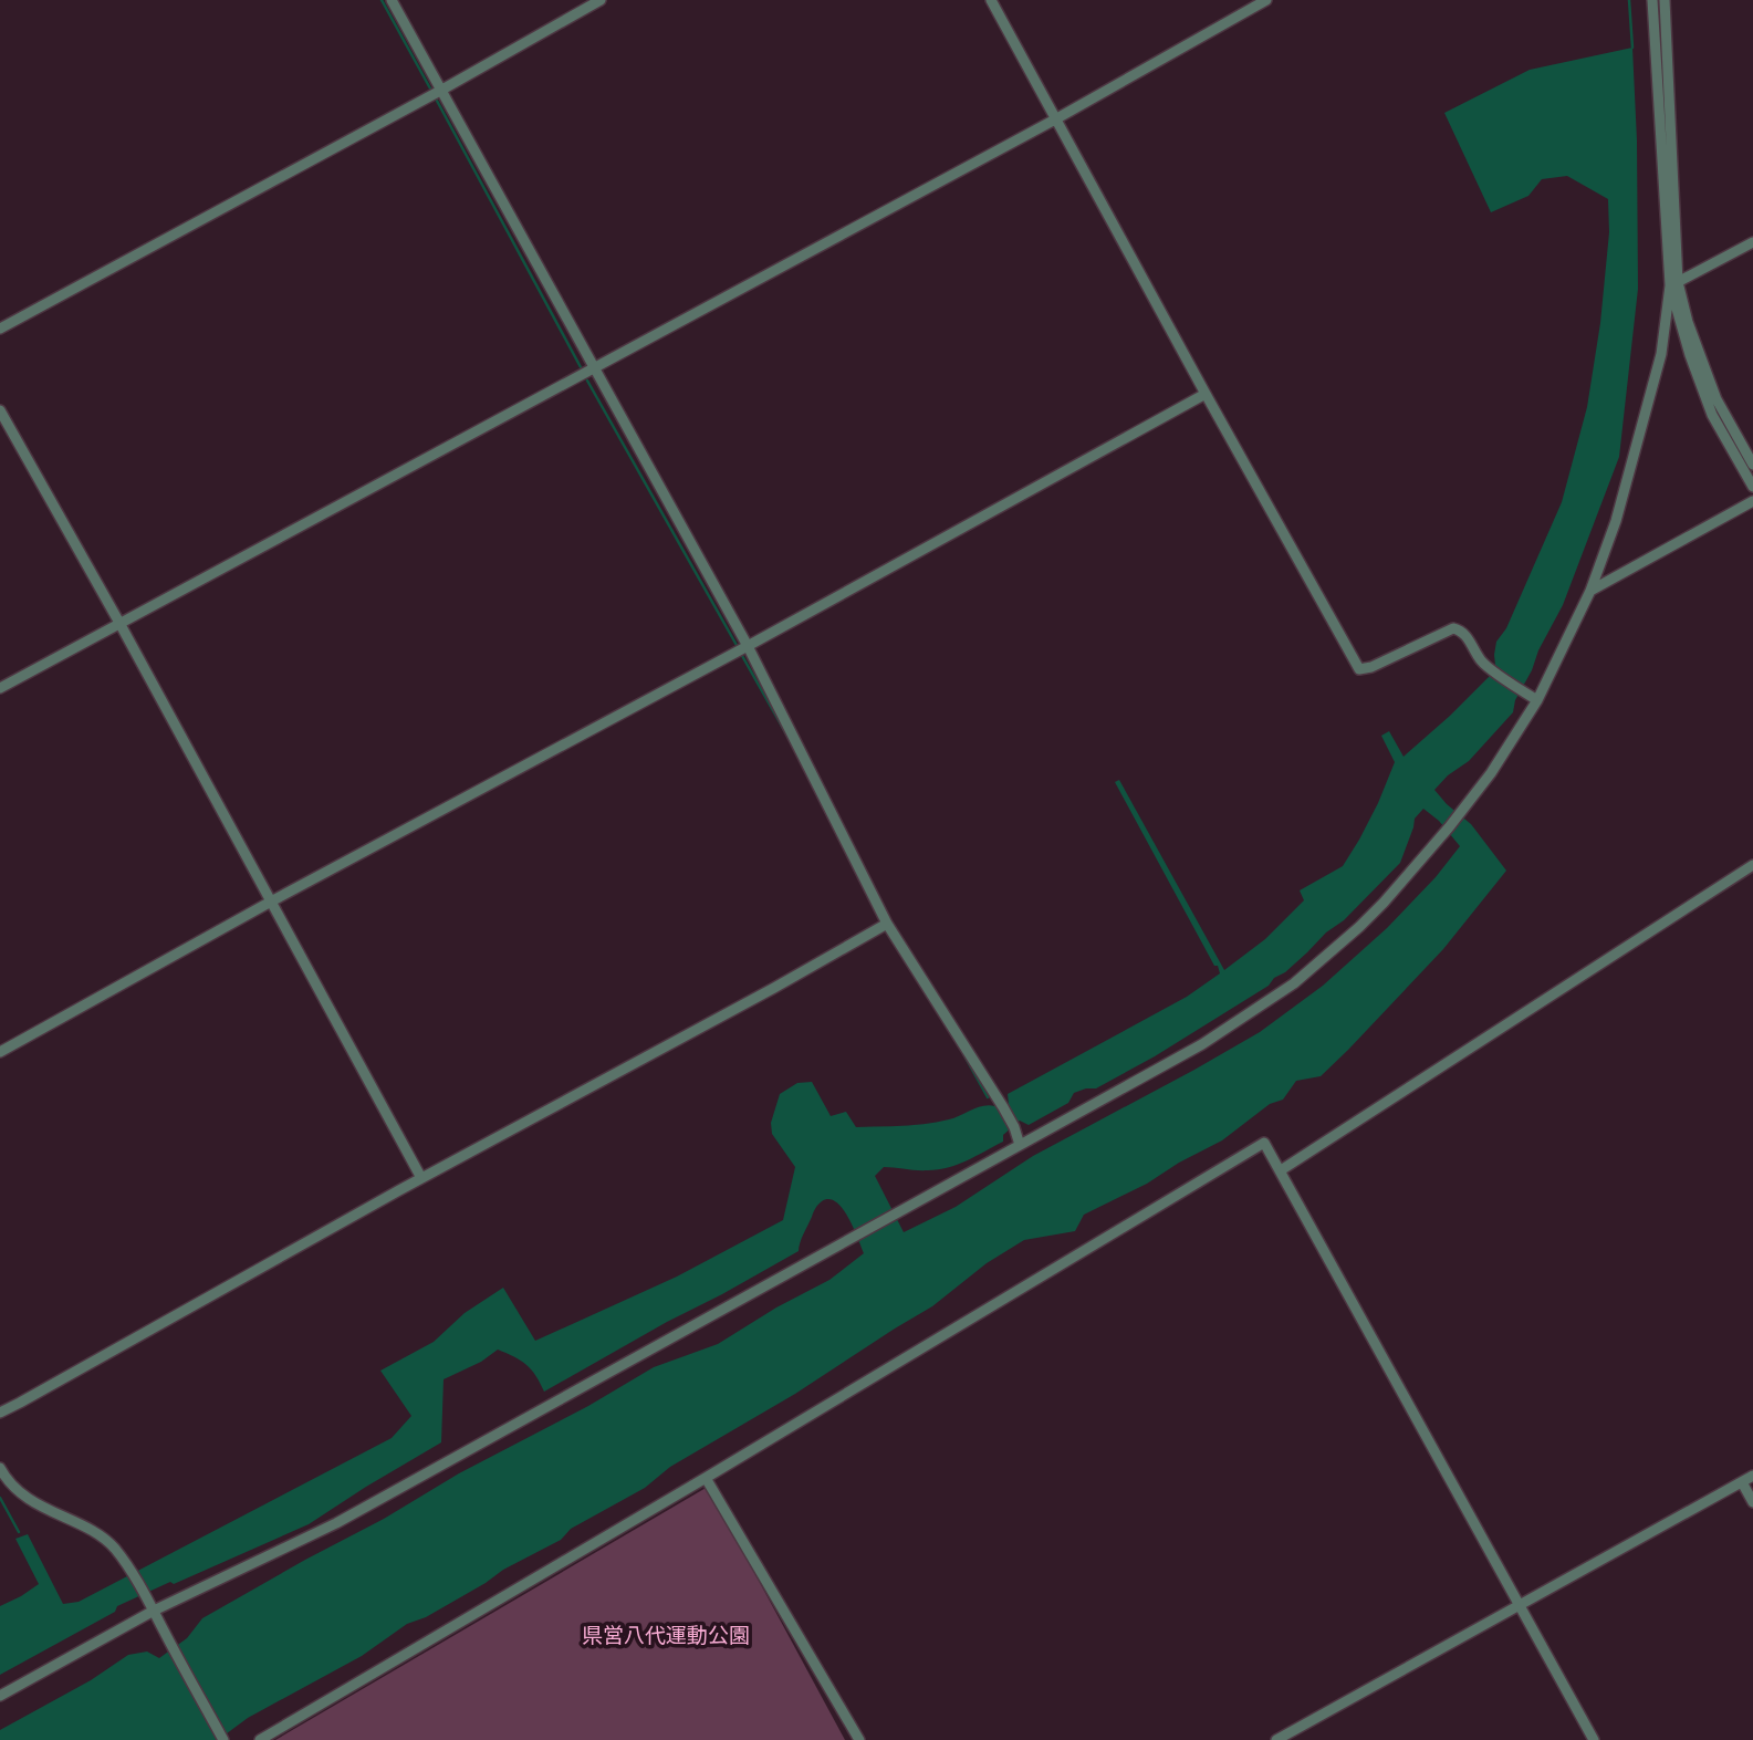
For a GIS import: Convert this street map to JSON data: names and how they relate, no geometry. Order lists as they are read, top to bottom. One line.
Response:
{"parks":["県営八代運動公園"]}
